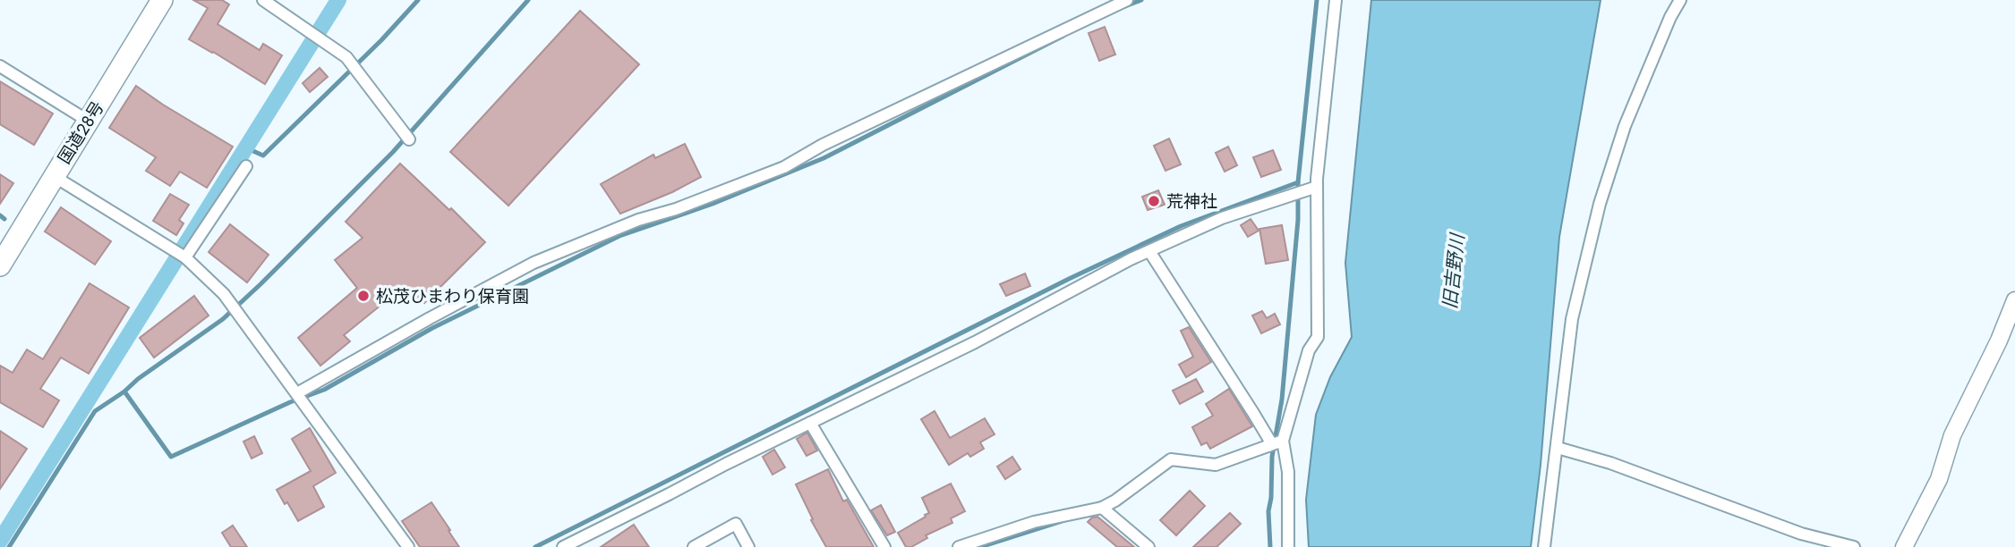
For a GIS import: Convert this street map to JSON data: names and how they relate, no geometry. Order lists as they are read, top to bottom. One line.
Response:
{"streets":{"highway":["国道28号"]},"water":["旧吉野川"],"places":["荒神社","松茂ひまわり保育園"]}
